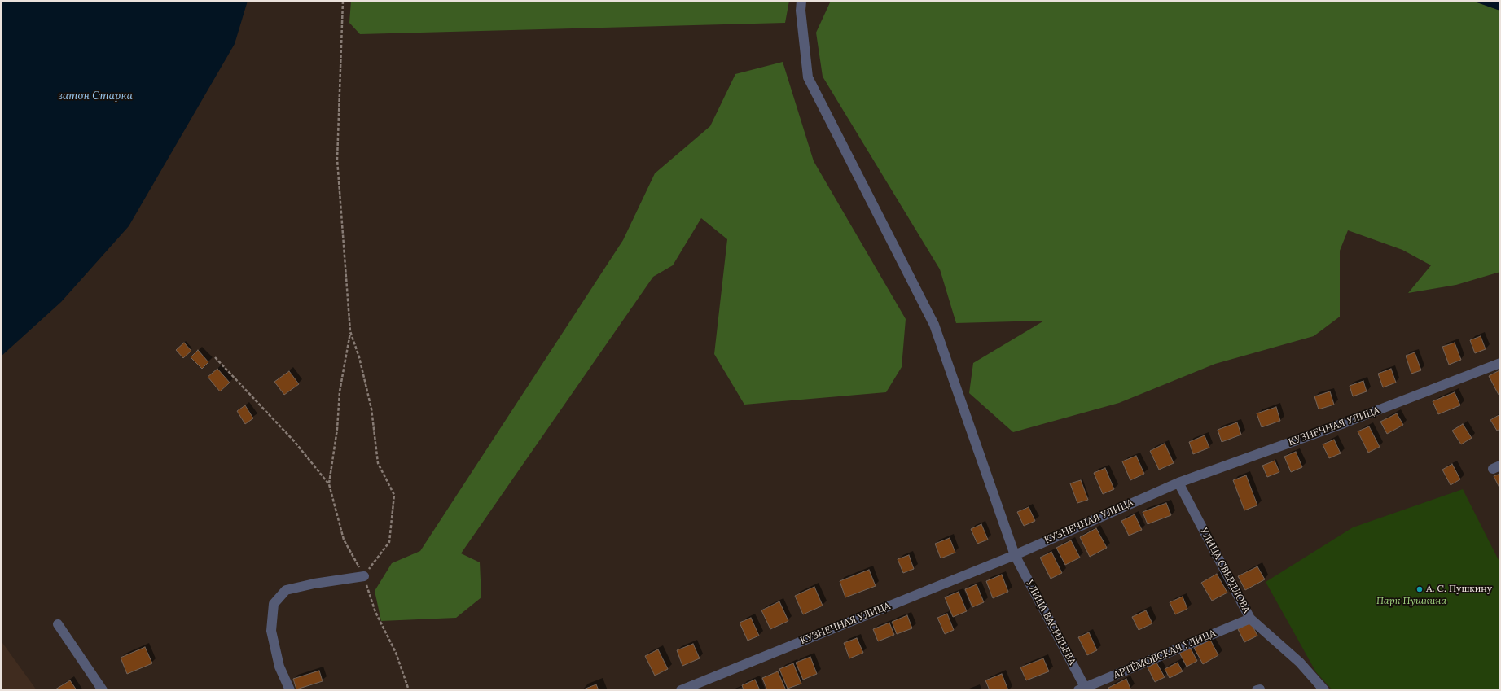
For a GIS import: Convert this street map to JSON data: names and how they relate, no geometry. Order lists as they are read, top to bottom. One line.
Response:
{"streets":{"street":["КУЗНЕЧНАЯ УЛИЦА","УЛИЦА СВЕРДЛОВА","УЛИЦА ВАСИЛЬЕВА","АРТЁМОВСКАЯ УЛИЦА"]},"crossings":[["КУЗНЕЧНАЯ УЛИЦА","УЛИЦА СВЕРДЛОВА"],["КУЗНЕЧНАЯ УЛИЦА","УЛИЦА ВАСИЛЬЕВА"],["УЛИЦА СВЕРДЛОВА","АРТЁМОВСКАЯ УЛИЦА"],["УЛИЦА ВАСИЛЬЕВА","АРТЁМОВСКАЯ УЛИЦА"]],"water":["затон Старка"],"parks":["Парк Пушкина"],"places":["А. С. Пушкину"]}
